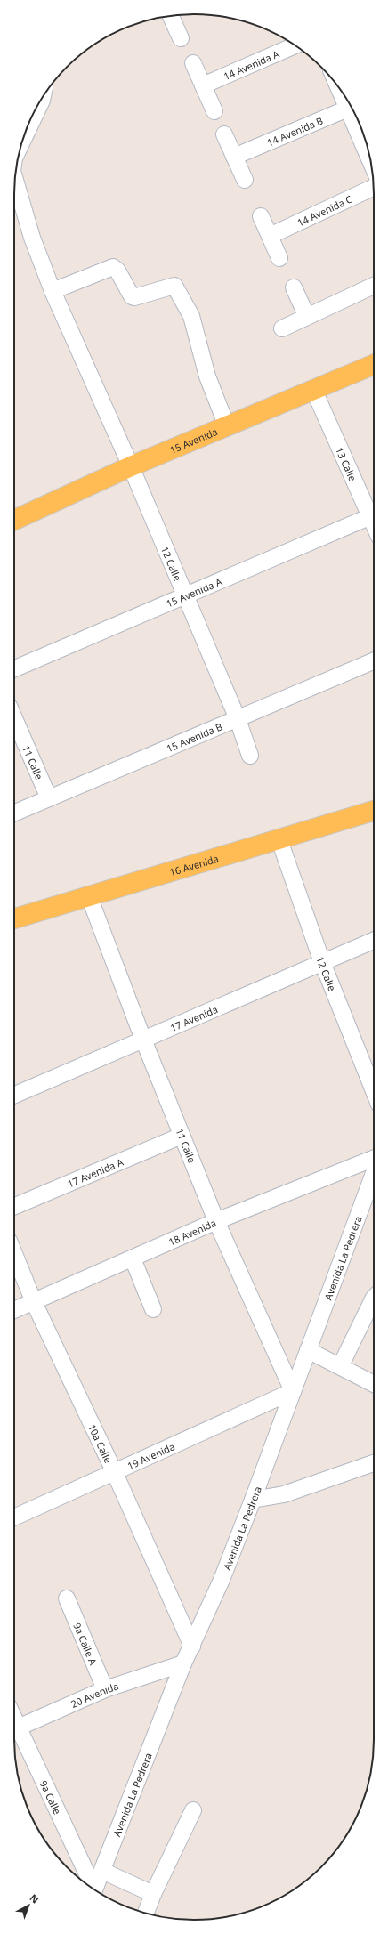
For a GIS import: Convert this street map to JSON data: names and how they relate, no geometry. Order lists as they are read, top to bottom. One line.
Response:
{"streets":{"main road":["15 Avenida","16 Avenida"],"street":["14 Avenida A","14 Avenida B","14 Avenida C","13 Calle","12 Calle","15 Avenida A","15 Avenida B","11 Calle","17 Avenida","17 Avenida A","18 Avenida","Avenida La Pedrera","10a Calle","19 Avenida","9a Calle A","20 Avenida","9a Calle"]},"crossings":[["15 Avenida","13 Calle"],["15 Avenida","12 Calle"],["12 Calle","15 Avenida A"],["12 Calle","15 Avenida B"],["12 Calle","16 Avenida"],["12 Calle","17 Avenida"],["15 Avenida B","11 Calle"],["11 Calle","16 Avenida"],["11 Calle","17 Avenida"],["11 Calle","17 Avenida A"],["11 Calle","18 Avenida"],["11 Calle","Avenida La Pedrera"],["11 Calle","19 Avenida"],["18 Avenida","10a Calle"],["Avenida La Pedrera","10a Calle"],["Avenida La Pedrera","19 Avenida"],["Avenida La Pedrera","20 Avenida"],["10a Calle","19 Avenida"],["9a Calle A","20 Avenida"]],"north":"top right"}
